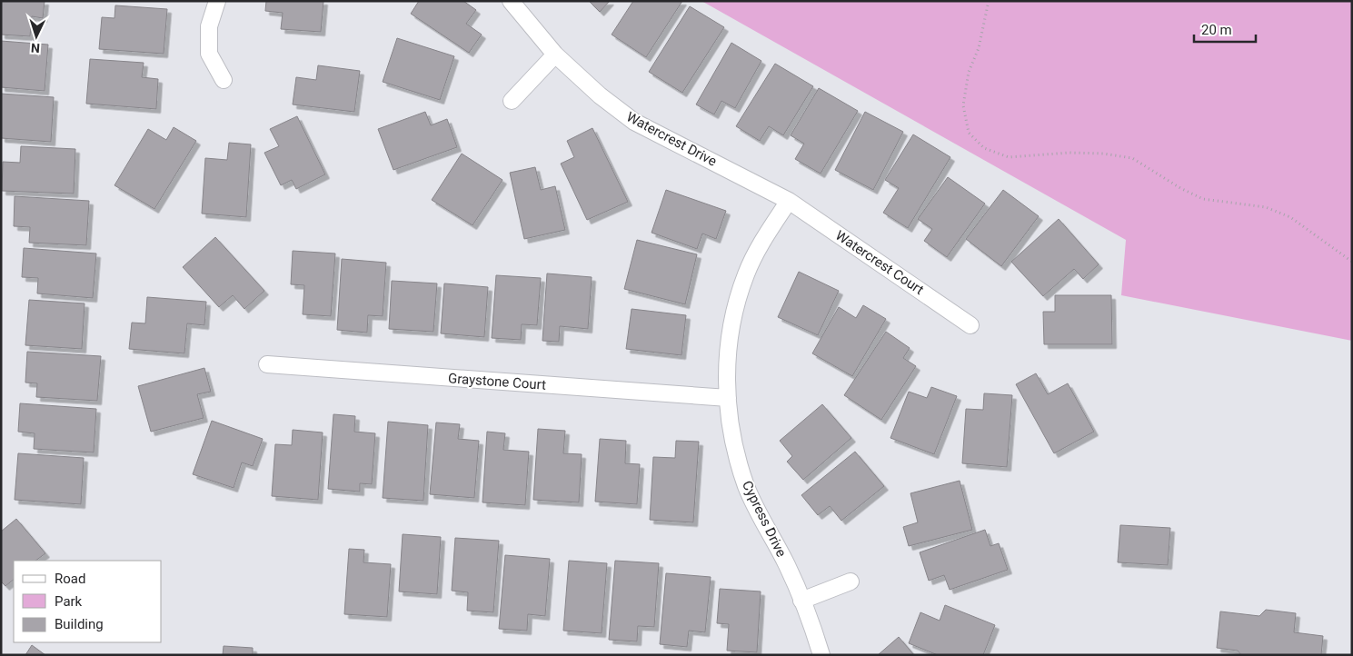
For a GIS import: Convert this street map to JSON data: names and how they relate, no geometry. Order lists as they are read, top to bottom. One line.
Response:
{"streets":{"street":["Watercrest Drive","Watercrest Court","Graystone Court","Cypress Drive"]},"crossings":[["Watercrest Drive","Watercrest Court"],["Watercrest Drive","Cypress Drive"],["Watercrest Court","Cypress Drive"],["Graystone Court","Cypress Drive"]],"legend":["Road","Park","Building"],"scale_bar":"20 m","north":"bottom"}
